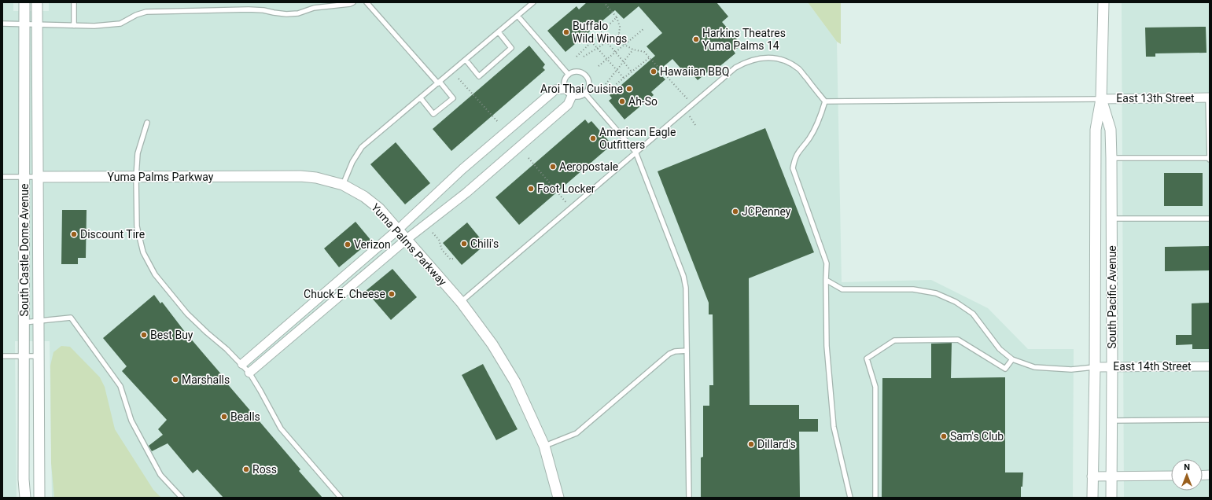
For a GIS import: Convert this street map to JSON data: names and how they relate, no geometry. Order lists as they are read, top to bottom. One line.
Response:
{"streets":{"street":["East 13th Street","Yuma Palms Parkway","South Castle Dome Avenue","South Pacific Avenue","East 14th Street"]},"crossings":[["East 13th Street","South Pacific Avenue"],["Yuma Palms Parkway","South Castle Dome Avenue"],["South Pacific Avenue","East 14th Street"]],"places":["Buffalo Wild Wings","Harkins Theatres Yuma Palms 14","Hawaiian BBQ","Aroi Thai Cuisine","Ah-So","American Eagle Outfitters","Aeropostale","Foot Locker","JCPenney","Discount Tire","Chili's","Verizon","Chuck E. Cheese","Best Buy","Marshalls","Bealls","Sam's Club","Dillard's","Ross"],"north":"top"}
